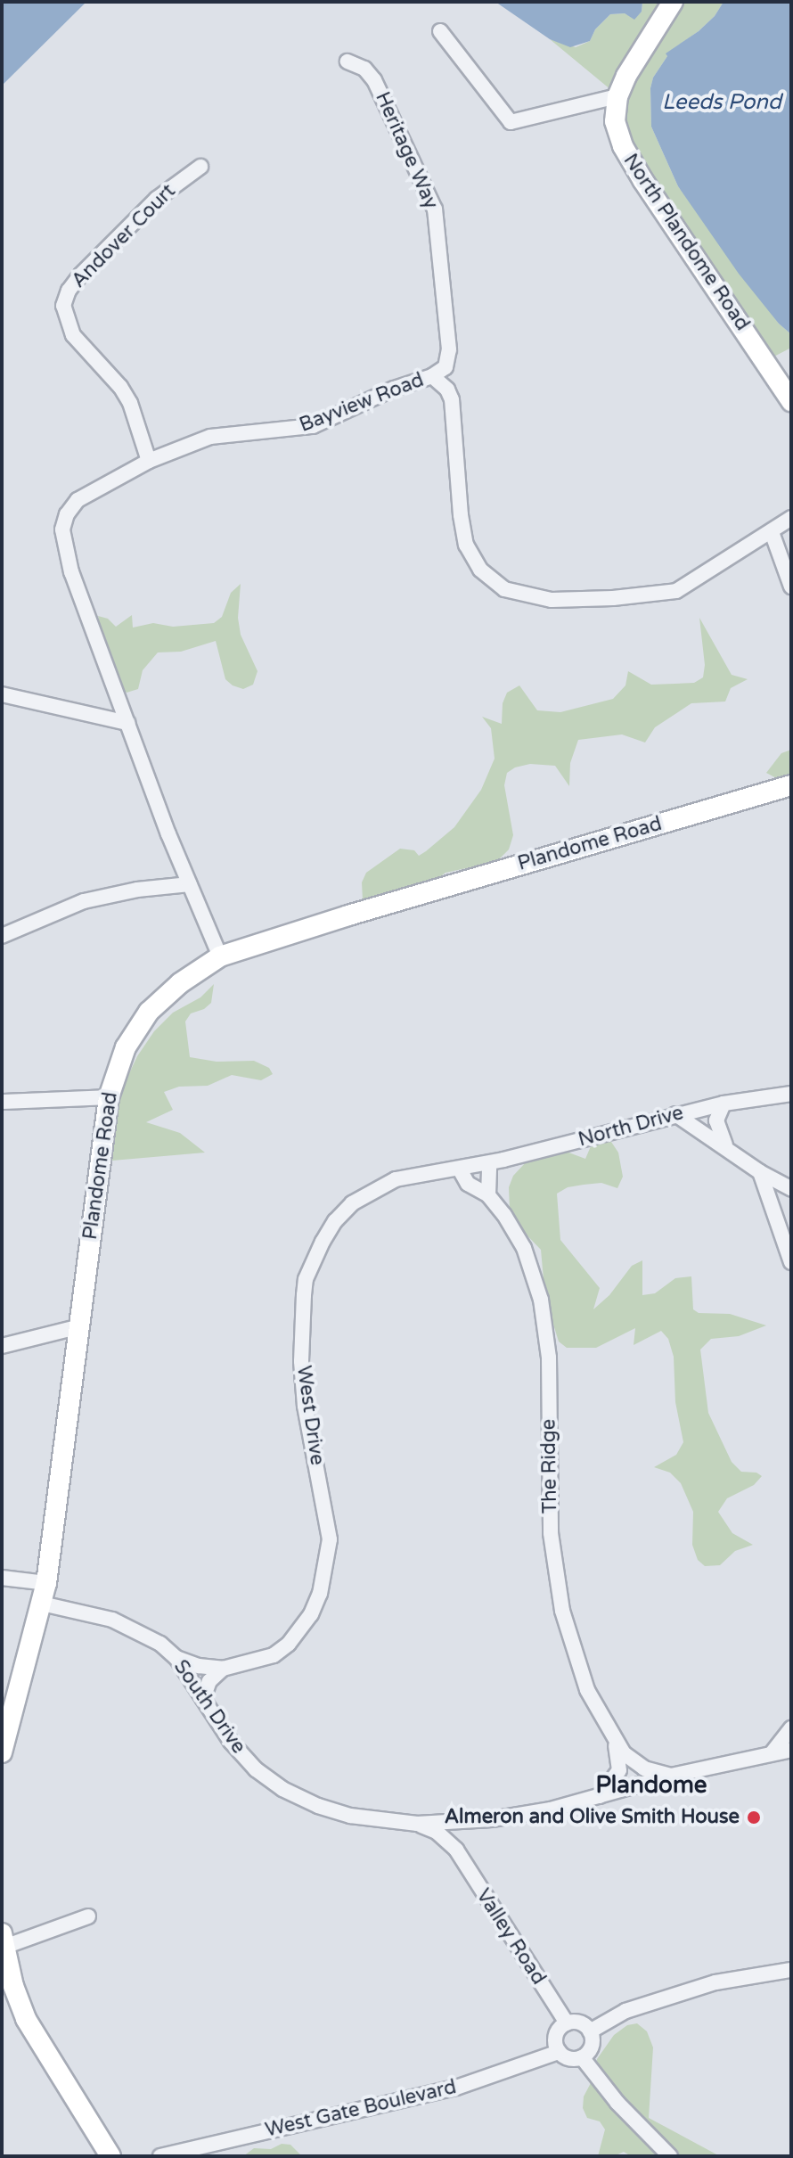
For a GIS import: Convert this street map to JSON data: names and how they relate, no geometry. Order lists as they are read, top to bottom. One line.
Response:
{"streets":{"main road":["North Plandome Road","Plandome Road"],"street":["Heritage Way","Andover Court","Bayview Road","North Drive","West Drive","The Ridge","South Drive","Valley Road","West Gate Boulevard"]},"crossings":[["Heritage Way","Bayview Road"],["Andover Court","Bayview Road"],["Bayview Road","Plandome Road"],["Plandome Road","South Drive"],["North Drive","West Drive"],["North Drive","The Ridge"],["West Drive","The Ridge"],["West Drive","South Drive"],["The Ridge","South Drive"],["South Drive","Valley Road"],["Valley Road","West Gate Boulevard"]],"districts":["Plandome"],"water":["Leeds Pond"],"places":["Almeron and Olive Smith House"]}
